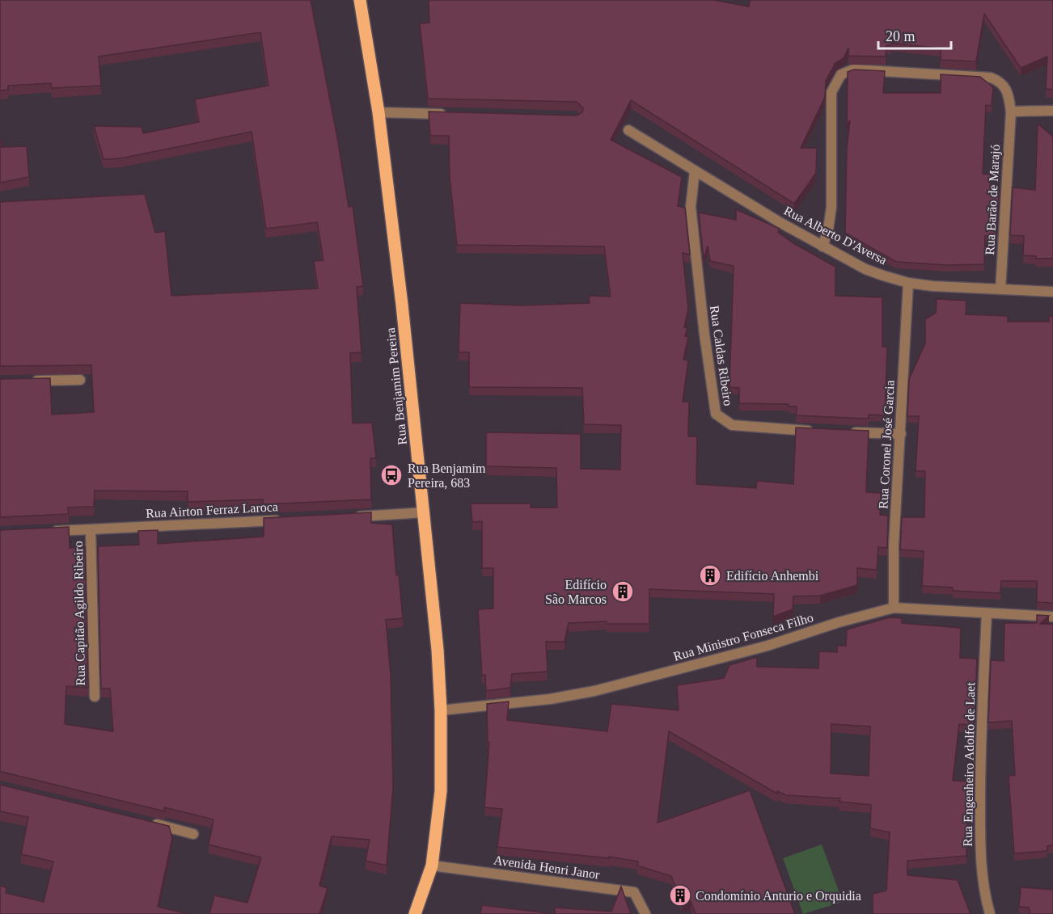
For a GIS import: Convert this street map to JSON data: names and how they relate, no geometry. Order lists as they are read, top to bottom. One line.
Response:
{"streets":{"main road":["Rua Benjamim Pereira"],"street":["Rua Barão de Marajó","Rua Alberto D'Aversa","Rua Caldas Ribeiro","Rua Coronel José Garcia","Rua Airton Ferraz Laroca","Rua Capitão Agildo Ribeiro","Rua Ministro Fonseca Filho","Rua Engenheiro Adolfo de Laet","Avenida Henri Janor"]},"crossings":[["Rua Barão de Marajó","Rua Alberto D'Aversa"],["Rua Alberto D'Aversa","Rua Caldas Ribeiro"],["Rua Alberto D'Aversa","Rua Coronel José Garcia"],["Rua Benjamim Pereira","Rua Ministro Fonseca Filho"],["Rua Benjamim Pereira","Avenida Henri Janor"],["Rua Coronel José Garcia","Rua Ministro Fonseca Filho"],["Rua Airton Ferraz Laroca","Rua Capitão Agildo Ribeiro"],["Rua Ministro Fonseca Filho","Rua Engenheiro Adolfo de Laet"]],"places":{"bus stop":["Rua Benjamim Pereira, 683"],"building":["Edifício Anhembi","Edifício São Marcos","Condomínio Anturio e Orquidia"]},"scale_bar":"20 m"}
